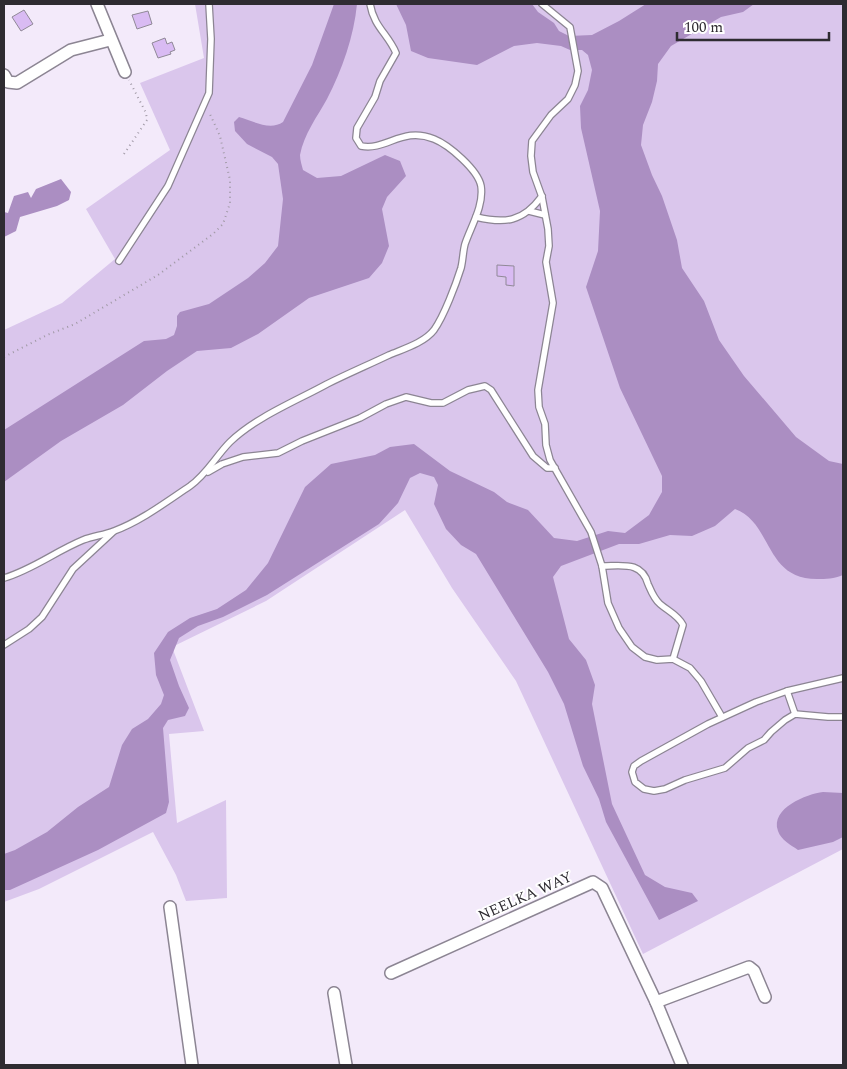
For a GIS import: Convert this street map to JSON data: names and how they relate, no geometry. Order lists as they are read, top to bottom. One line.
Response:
{"streets":{"street":["NEELKA WAY"]},"scale_bar":"100 m"}
